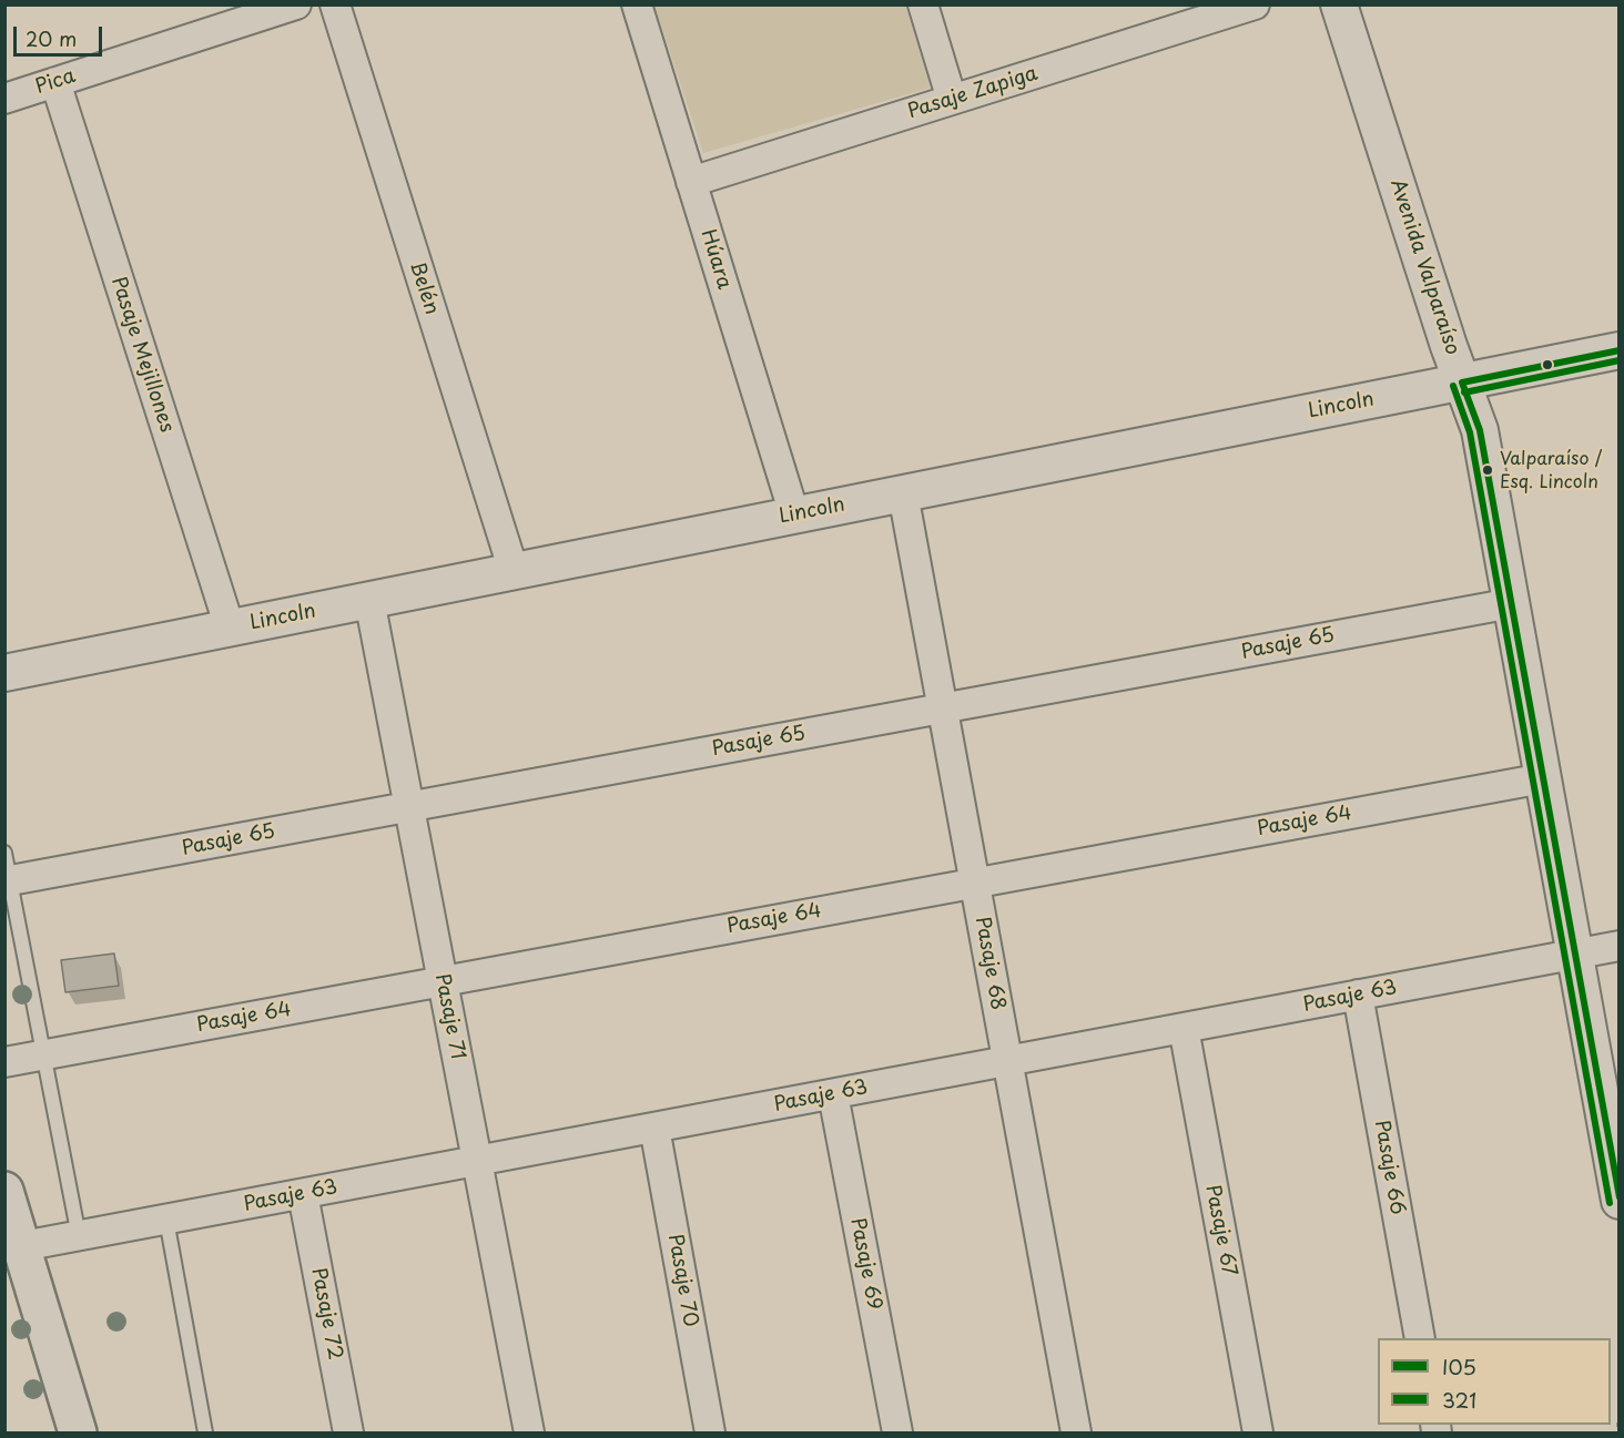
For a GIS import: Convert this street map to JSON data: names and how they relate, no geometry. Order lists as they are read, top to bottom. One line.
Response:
{"streets":{"street":["Pica","Pasaje Zapiga","Húara","Avenida Valparaíso","Belén","Pasaje Mejillones","Lincoln","Pasaje 65","Pasaje 64","Pasaje 68","Pasaje 63","Pasaje 71","Pasaje 66","Pasaje 67","Pasaje 69","Pasaje 70","Pasaje 72"]},"crossings":[["Pica","Pasaje Mejillones"],["Pasaje Zapiga","Húara"],["Húara","Lincoln"],["Avenida Valparaíso","Lincoln"],["Avenida Valparaíso","Pasaje 65"],["Avenida Valparaíso","Pasaje 64"],["Avenida Valparaíso","Pasaje 63"],["Belén","Lincoln"],["Pasaje Mejillones","Lincoln"],["Lincoln","Pasaje 68"],["Lincoln","Pasaje 71"],["Pasaje 65","Pasaje 68"],["Pasaje 65","Pasaje 71"],["Pasaje 64","Pasaje 68"],["Pasaje 64","Pasaje 71"],["Pasaje 68","Pasaje 63"],["Pasaje 63","Pasaje 71"],["Pasaje 63","Pasaje 66"],["Pasaje 63","Pasaje 67"],["Pasaje 63","Pasaje 69"],["Pasaje 63","Pasaje 70"],["Pasaje 63","Pasaje 72"]],"places":["Valparaíso / Esq. Lincoln"],"lines":["transit line I05","transit line 321"],"legend":["I05","321"],"scale_bar":"20 m"}
